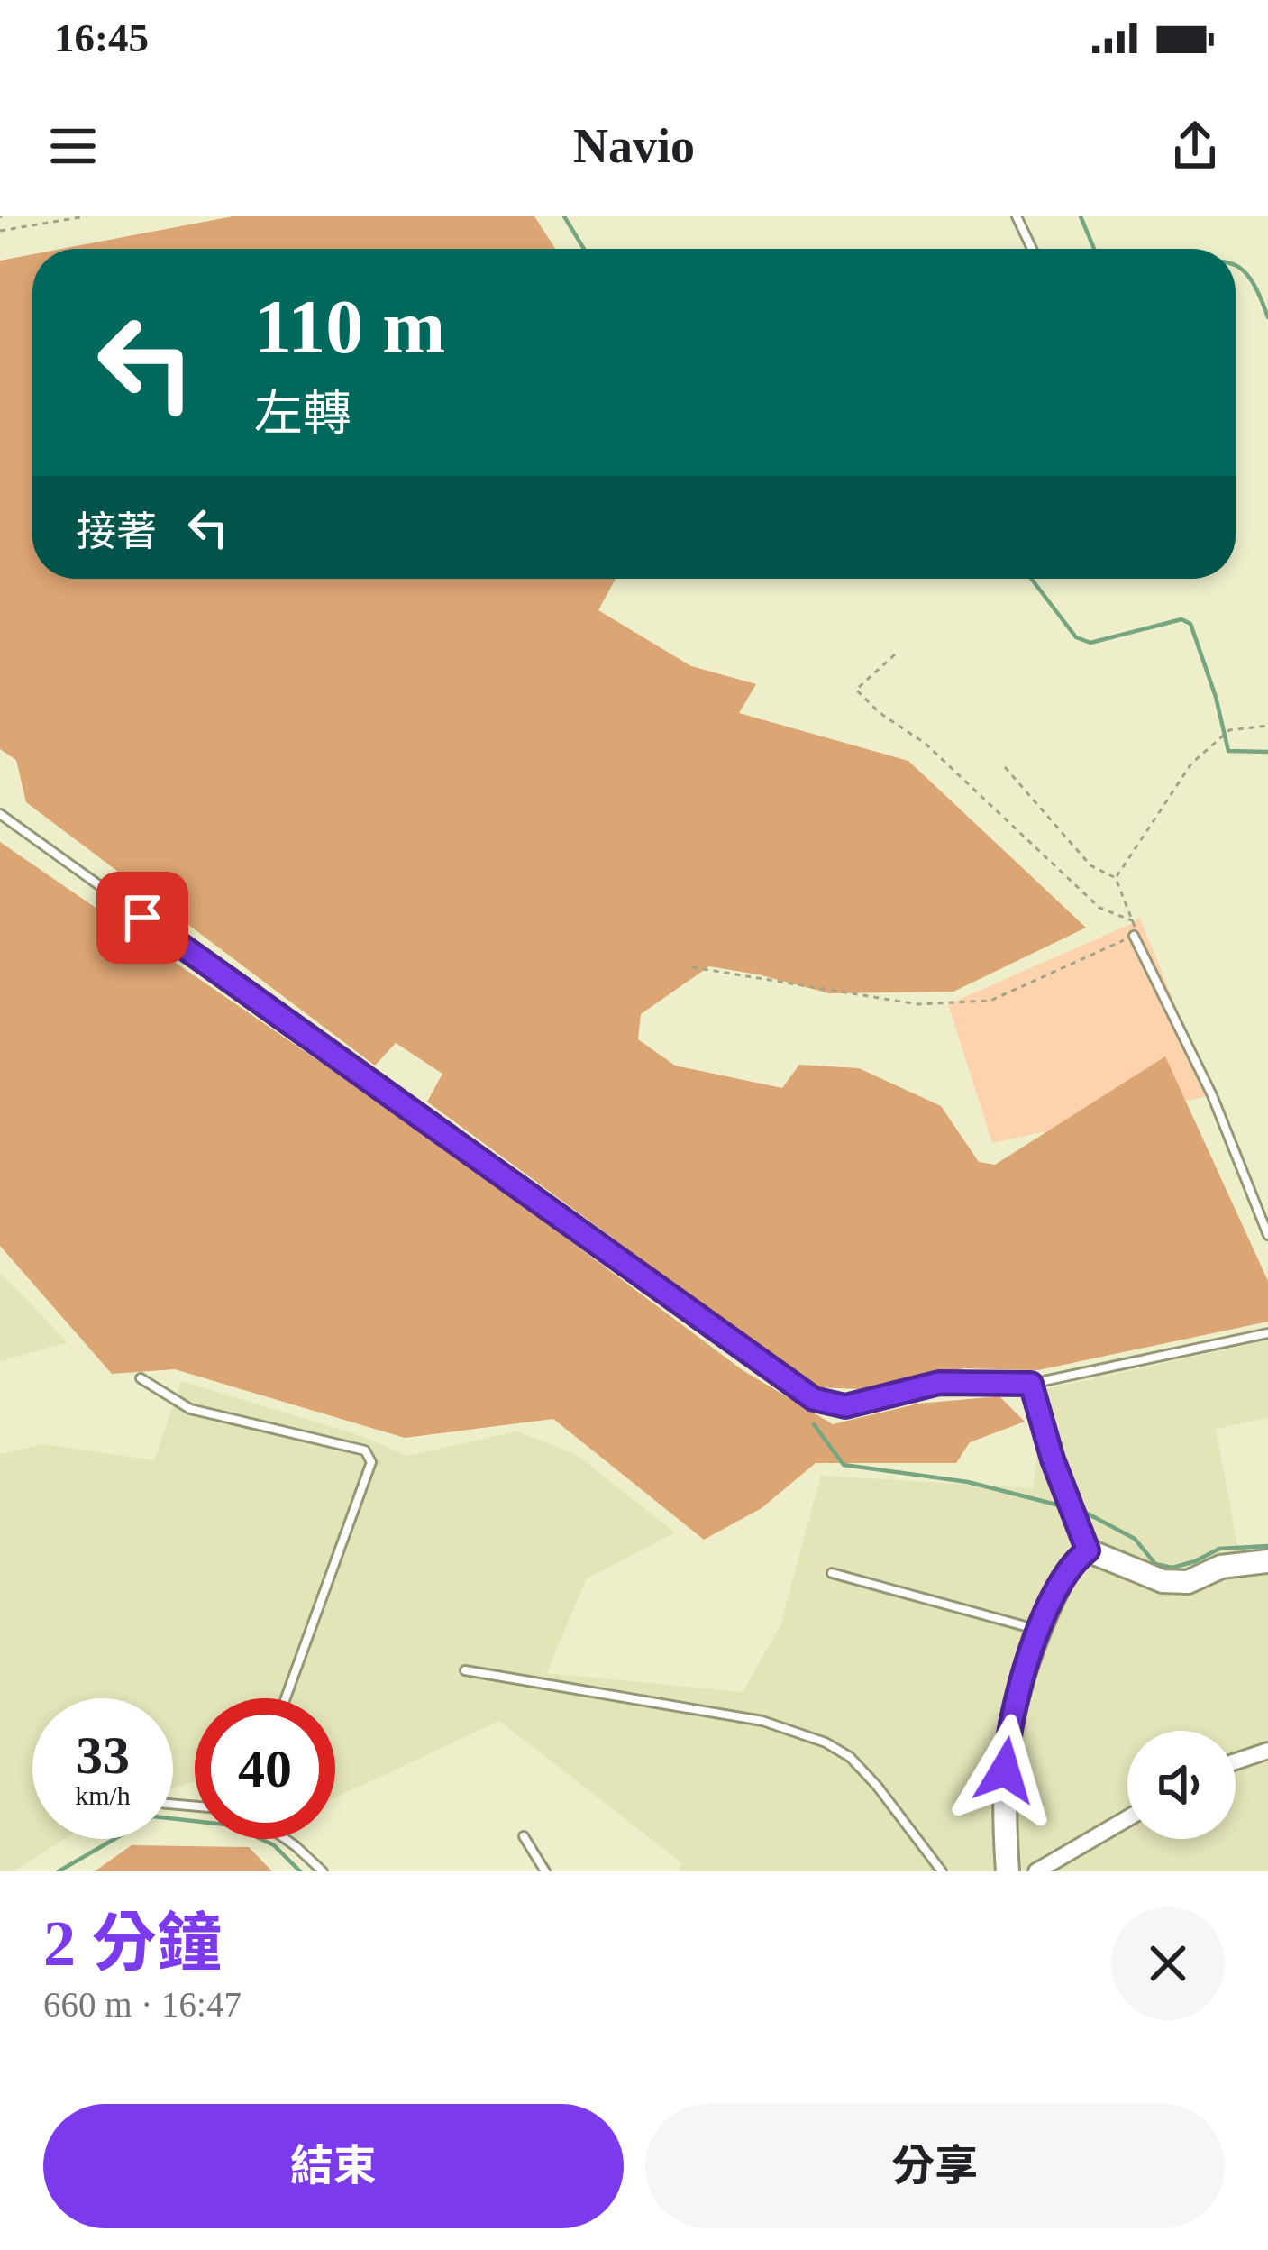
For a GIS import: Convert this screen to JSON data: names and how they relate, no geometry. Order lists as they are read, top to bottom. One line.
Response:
{"page":{"status":"16:45","header":"Navio","turn":["110 m","左轉"],"then":"接著","speed":"33 km/h","limit":"40","heading":["2 分鐘","660 m · 16:47"],"buttons":["結束","分享"]}}
